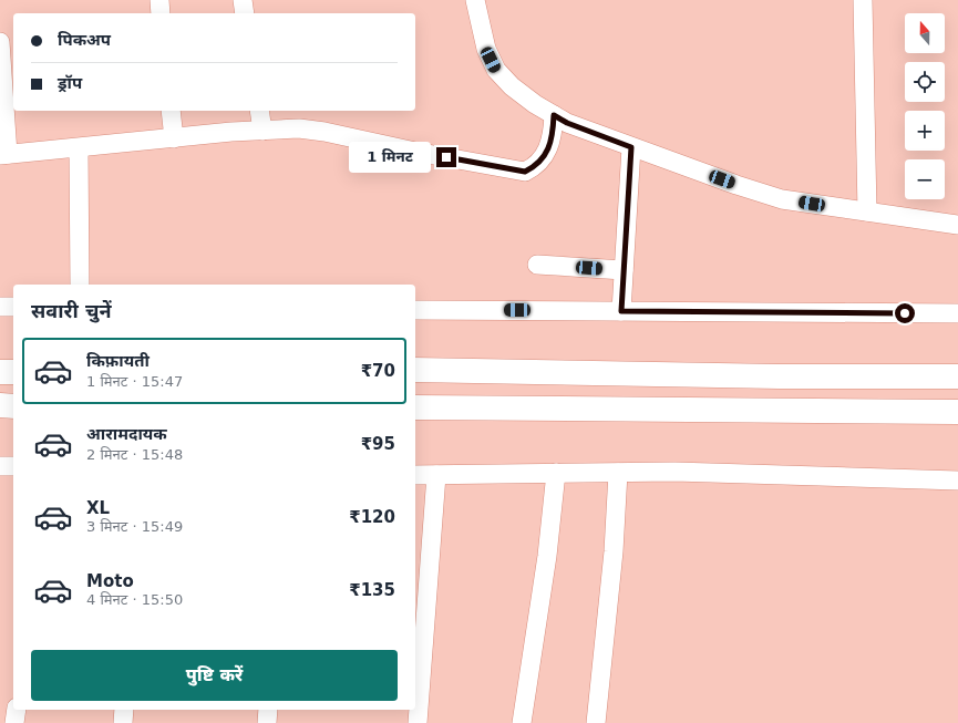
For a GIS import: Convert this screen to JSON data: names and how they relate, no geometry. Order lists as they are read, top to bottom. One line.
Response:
{"north":"top","page":{"map_buttons":["+","−"],"banner":["पिकअप","ड्रॉप"],"bubble":"1 मिनट","heading":"सवारी चुनें","list":[{"name":"किफ़ायती","note":"1 मिनट · 15:47","value":"₹70"},{"name":"आरामदायक","note":"2 मिनट · 15:48","value":"₹95"},{"name":"XL","note":"3 मिनट · 15:49","value":"₹120"},{"name":"Moto","note":"4 मिनट · 15:50","value":"₹135"}],"buttons":"पुष्टि करें"}}
